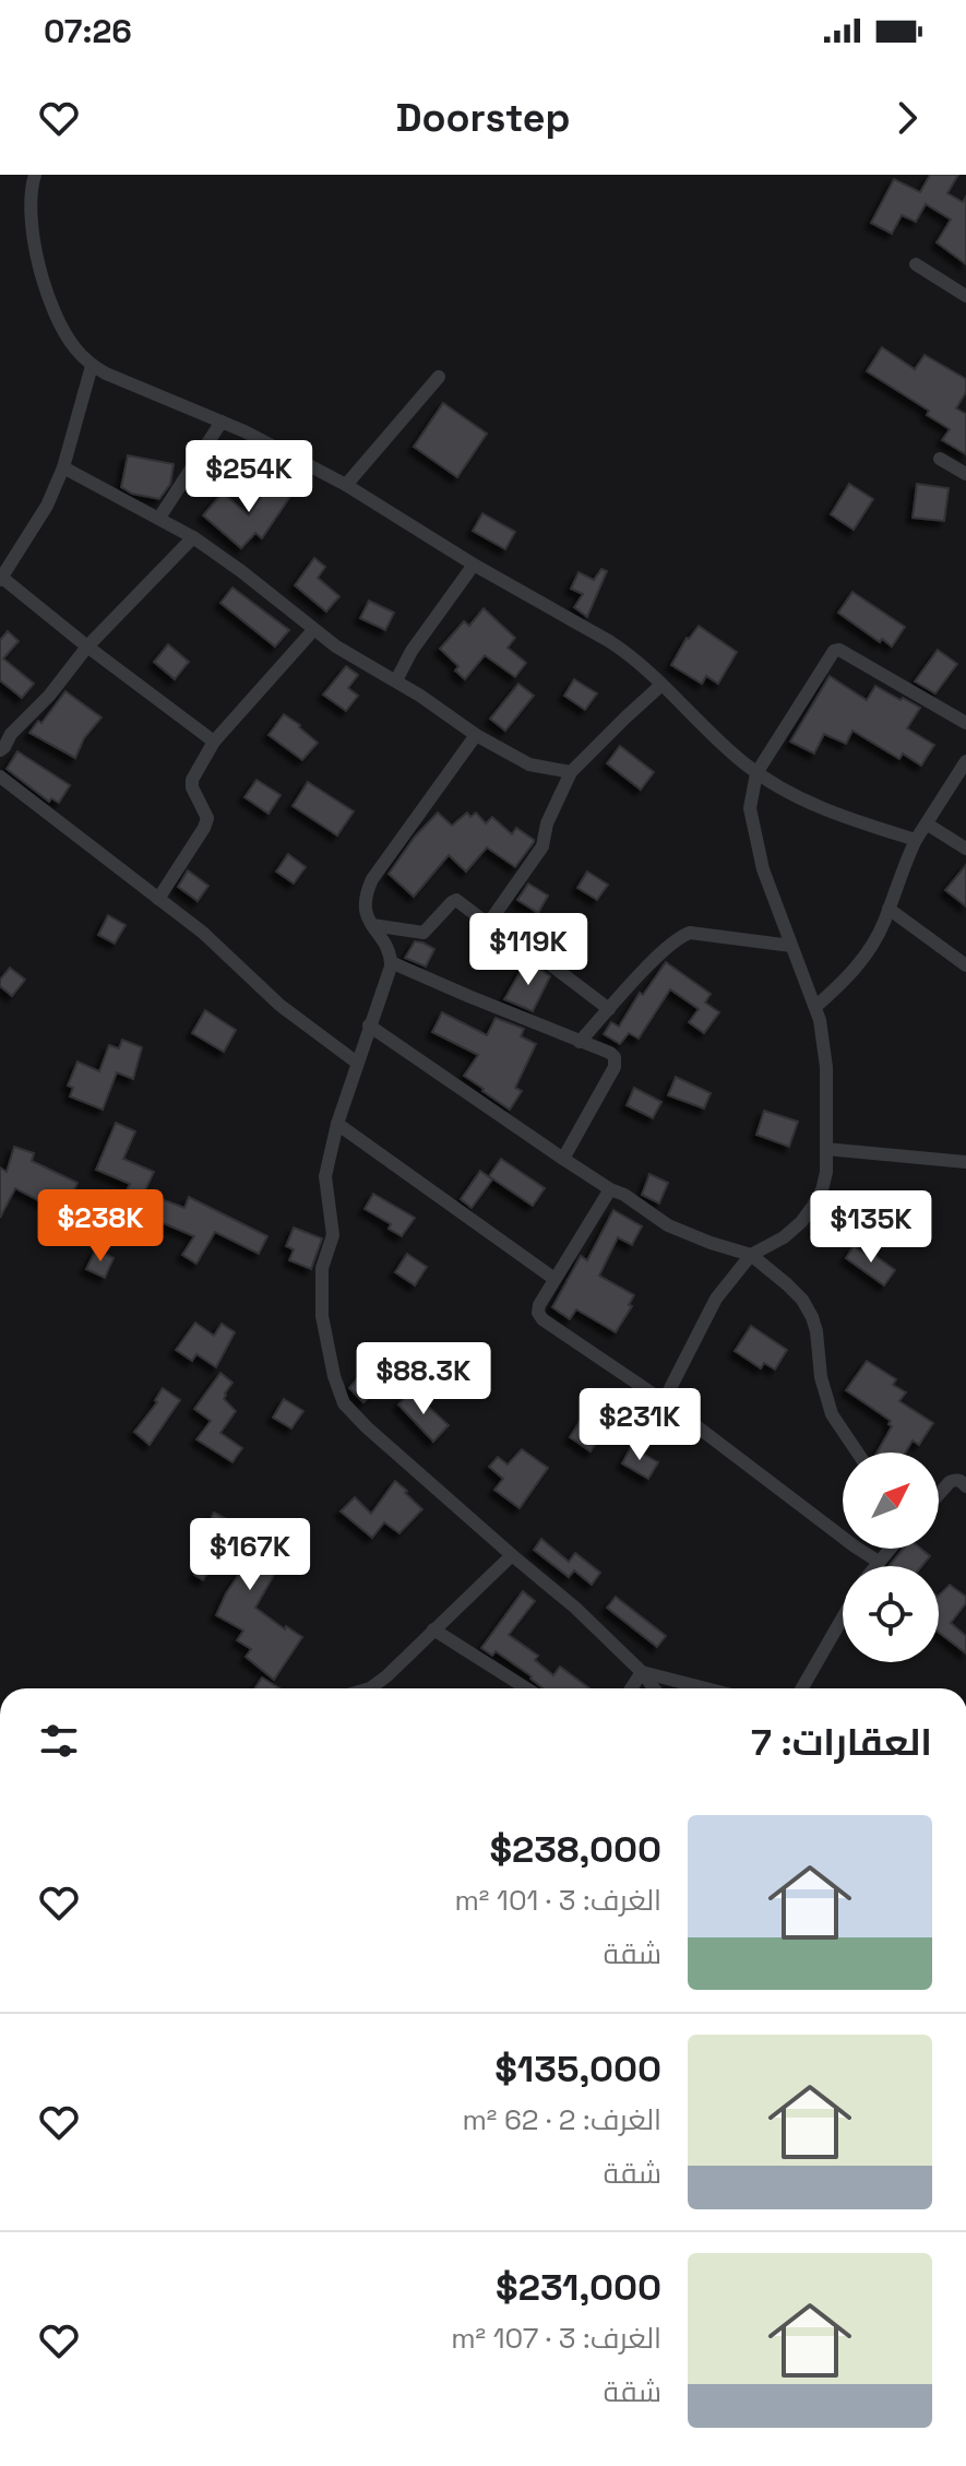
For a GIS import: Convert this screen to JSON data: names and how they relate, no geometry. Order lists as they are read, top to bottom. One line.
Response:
{"north":"top right","page":{"status":"07:26","header":"Doorstep","price":["$254K","$119K","$238K","$135K","$88.3K","$231K","$167K"],"heading":"العقارات: 7","list":[{"name":"$238,000","note":"الغرف: 3 · 101 m² · شقة"},{"name":"$135,000","note":"الغرف: 2 · 62 m² · شقة"},{"name":"$231,000","note":"الغرف: 3 · 107 m² · شقة"}]}}
